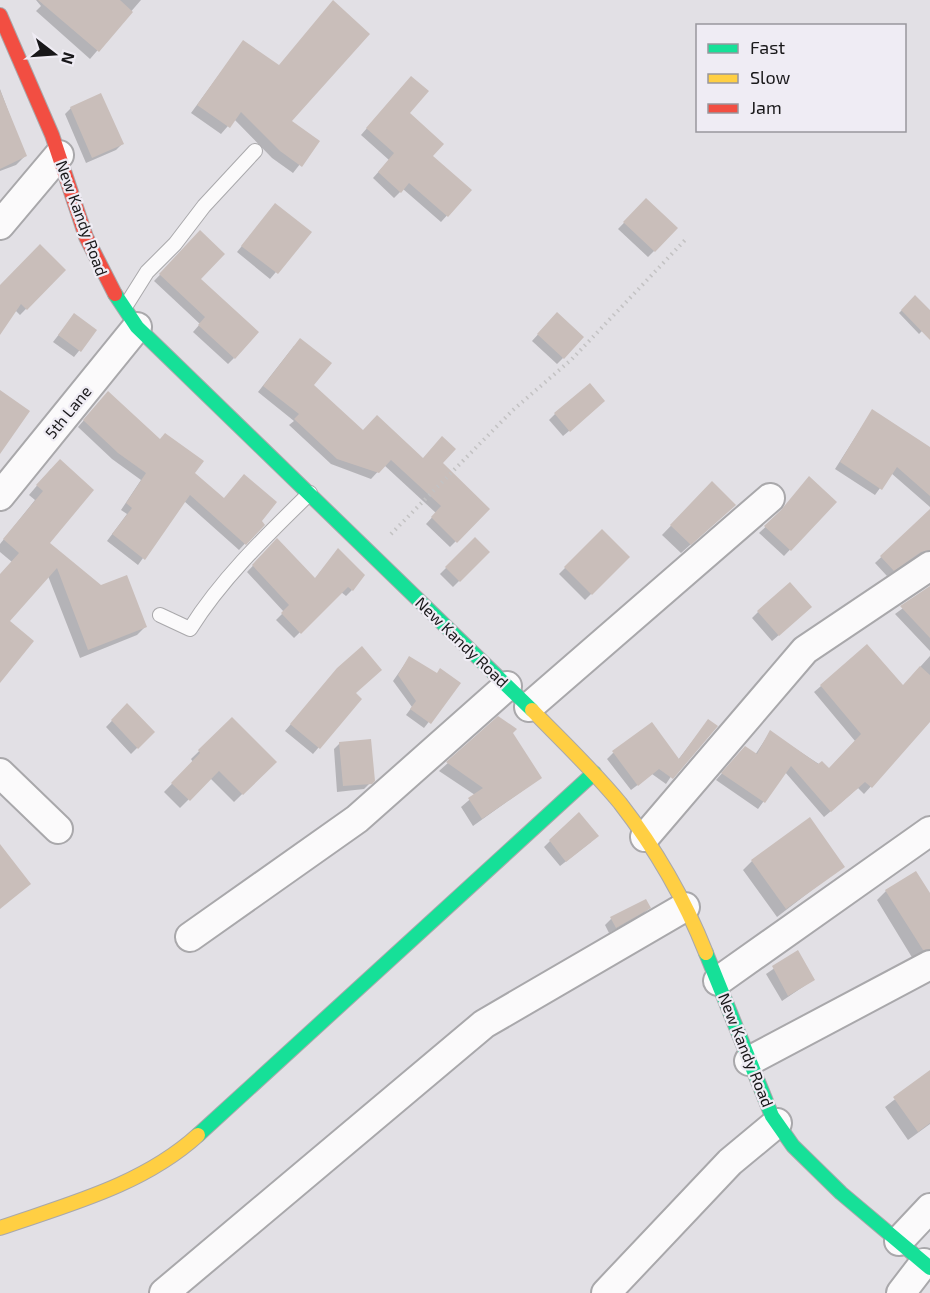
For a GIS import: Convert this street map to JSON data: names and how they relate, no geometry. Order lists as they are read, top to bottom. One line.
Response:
{"streets":{"main road":["New Kandy Road"],"street":["5th Lane"]},"crossings":[["New Kandy Road","5th Lane"]],"legend":["Fast","Slow","Jam"],"north":"right"}
